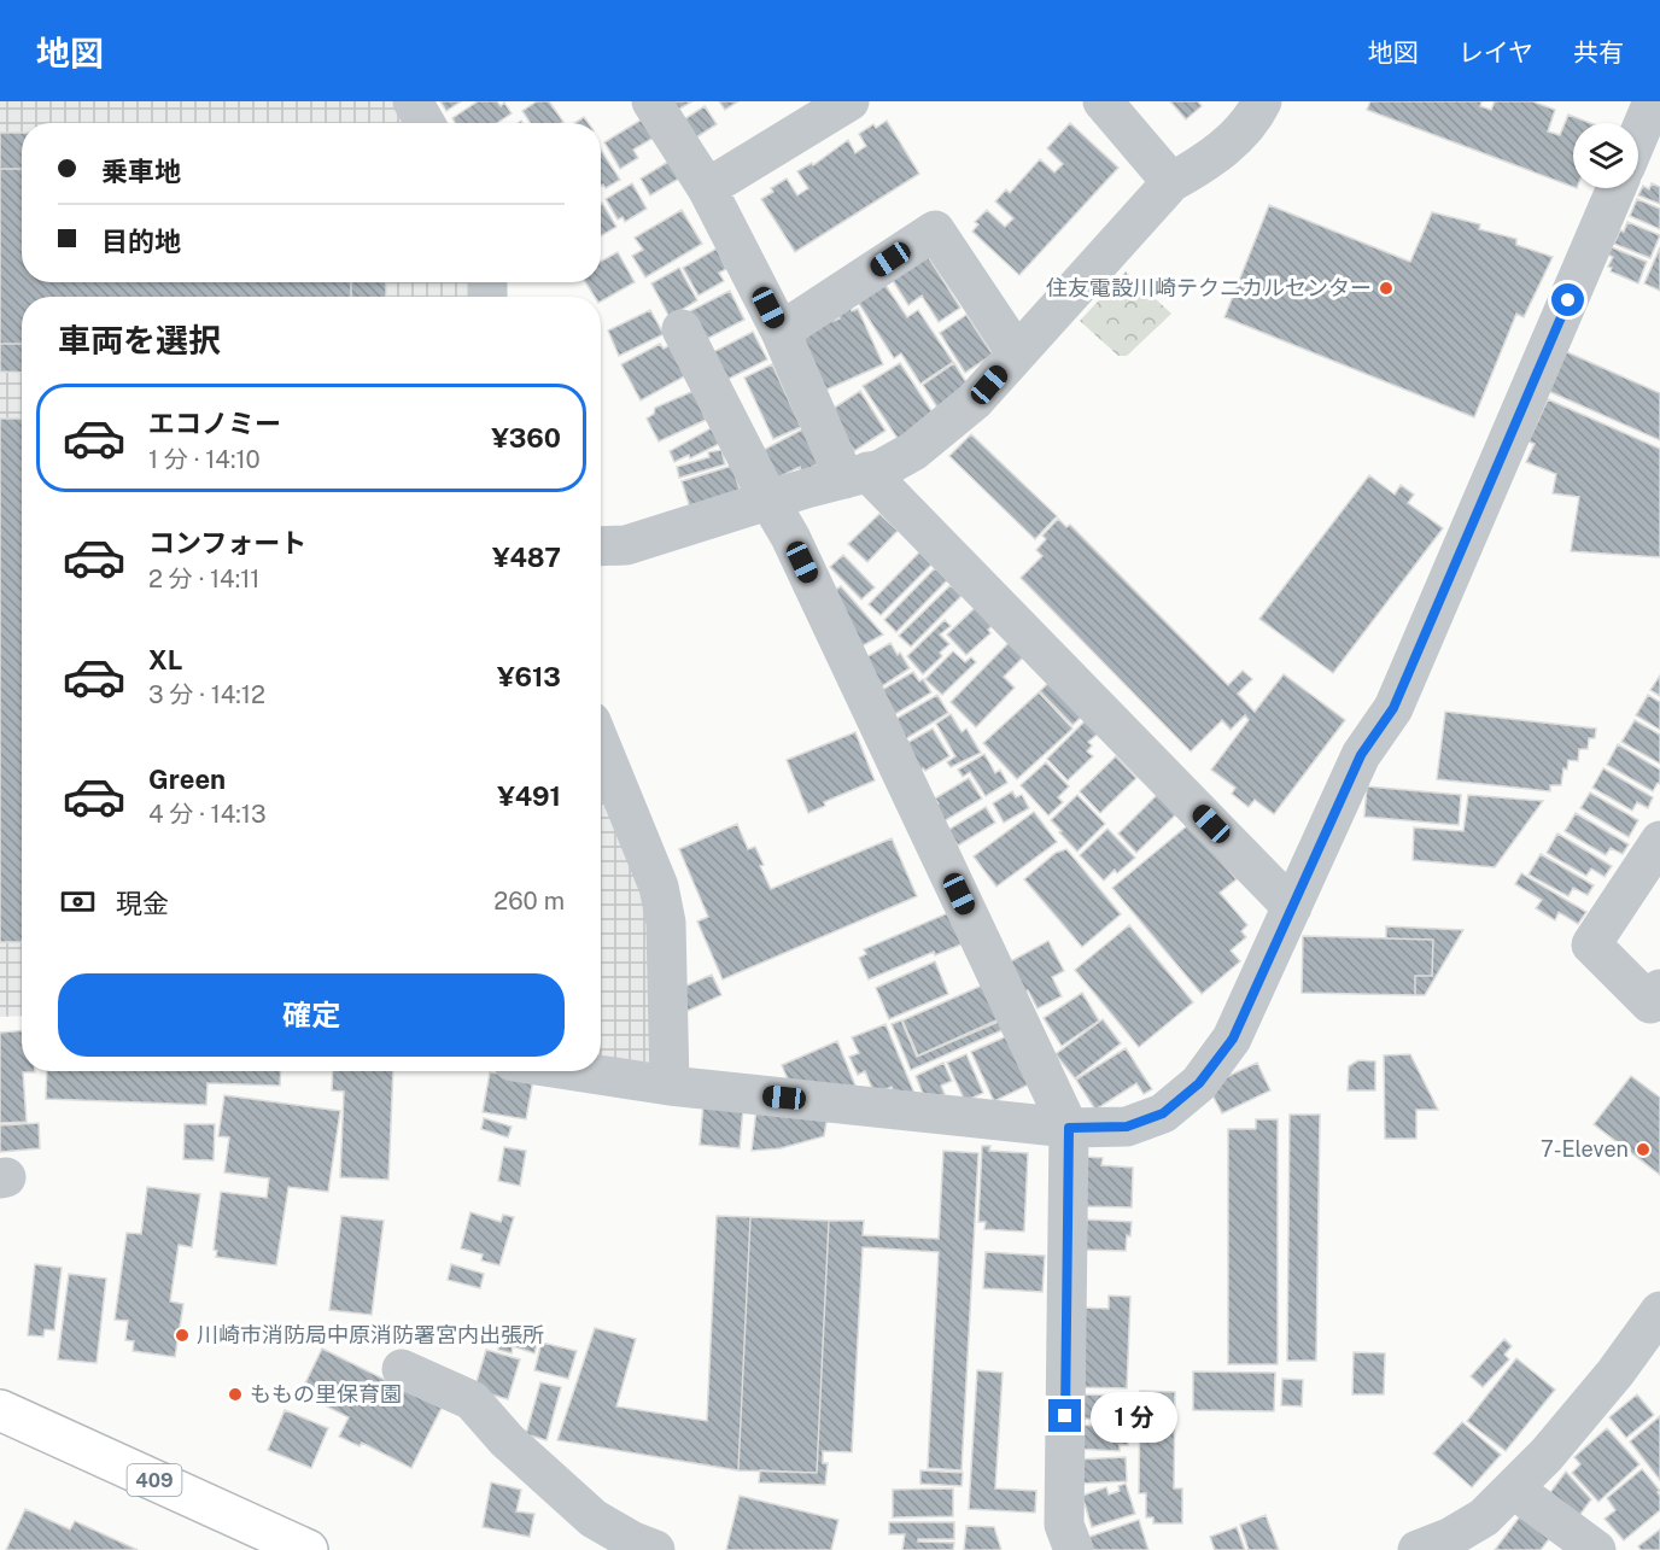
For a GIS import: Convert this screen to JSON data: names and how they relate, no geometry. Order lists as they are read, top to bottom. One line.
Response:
{"streets":{"highway":["409"]},"places":["住友電設川崎テクニカルセンター","7-Eleven","川崎市消防局中原消防署宮内出張所","ももの里保育園"],"page":{"header":"地図","nav":["地図","レイヤ","共有"],"banner":["乗車地","目的地"],"heading":"車両を選択","list":[{"name":"エコノミー","note":"1 分 · 14:10","value":"¥360"},{"name":"コンフォート","note":"2 分 · 14:11","value":"¥487"},{"name":"XL","note":"3 分 · 14:12","value":"¥613"},{"name":"Green","note":"4 分 · 14:13","value":"¥491"}],"pay":["現金","260 m"],"buttons":"確定","bubble":"1 分"}}
